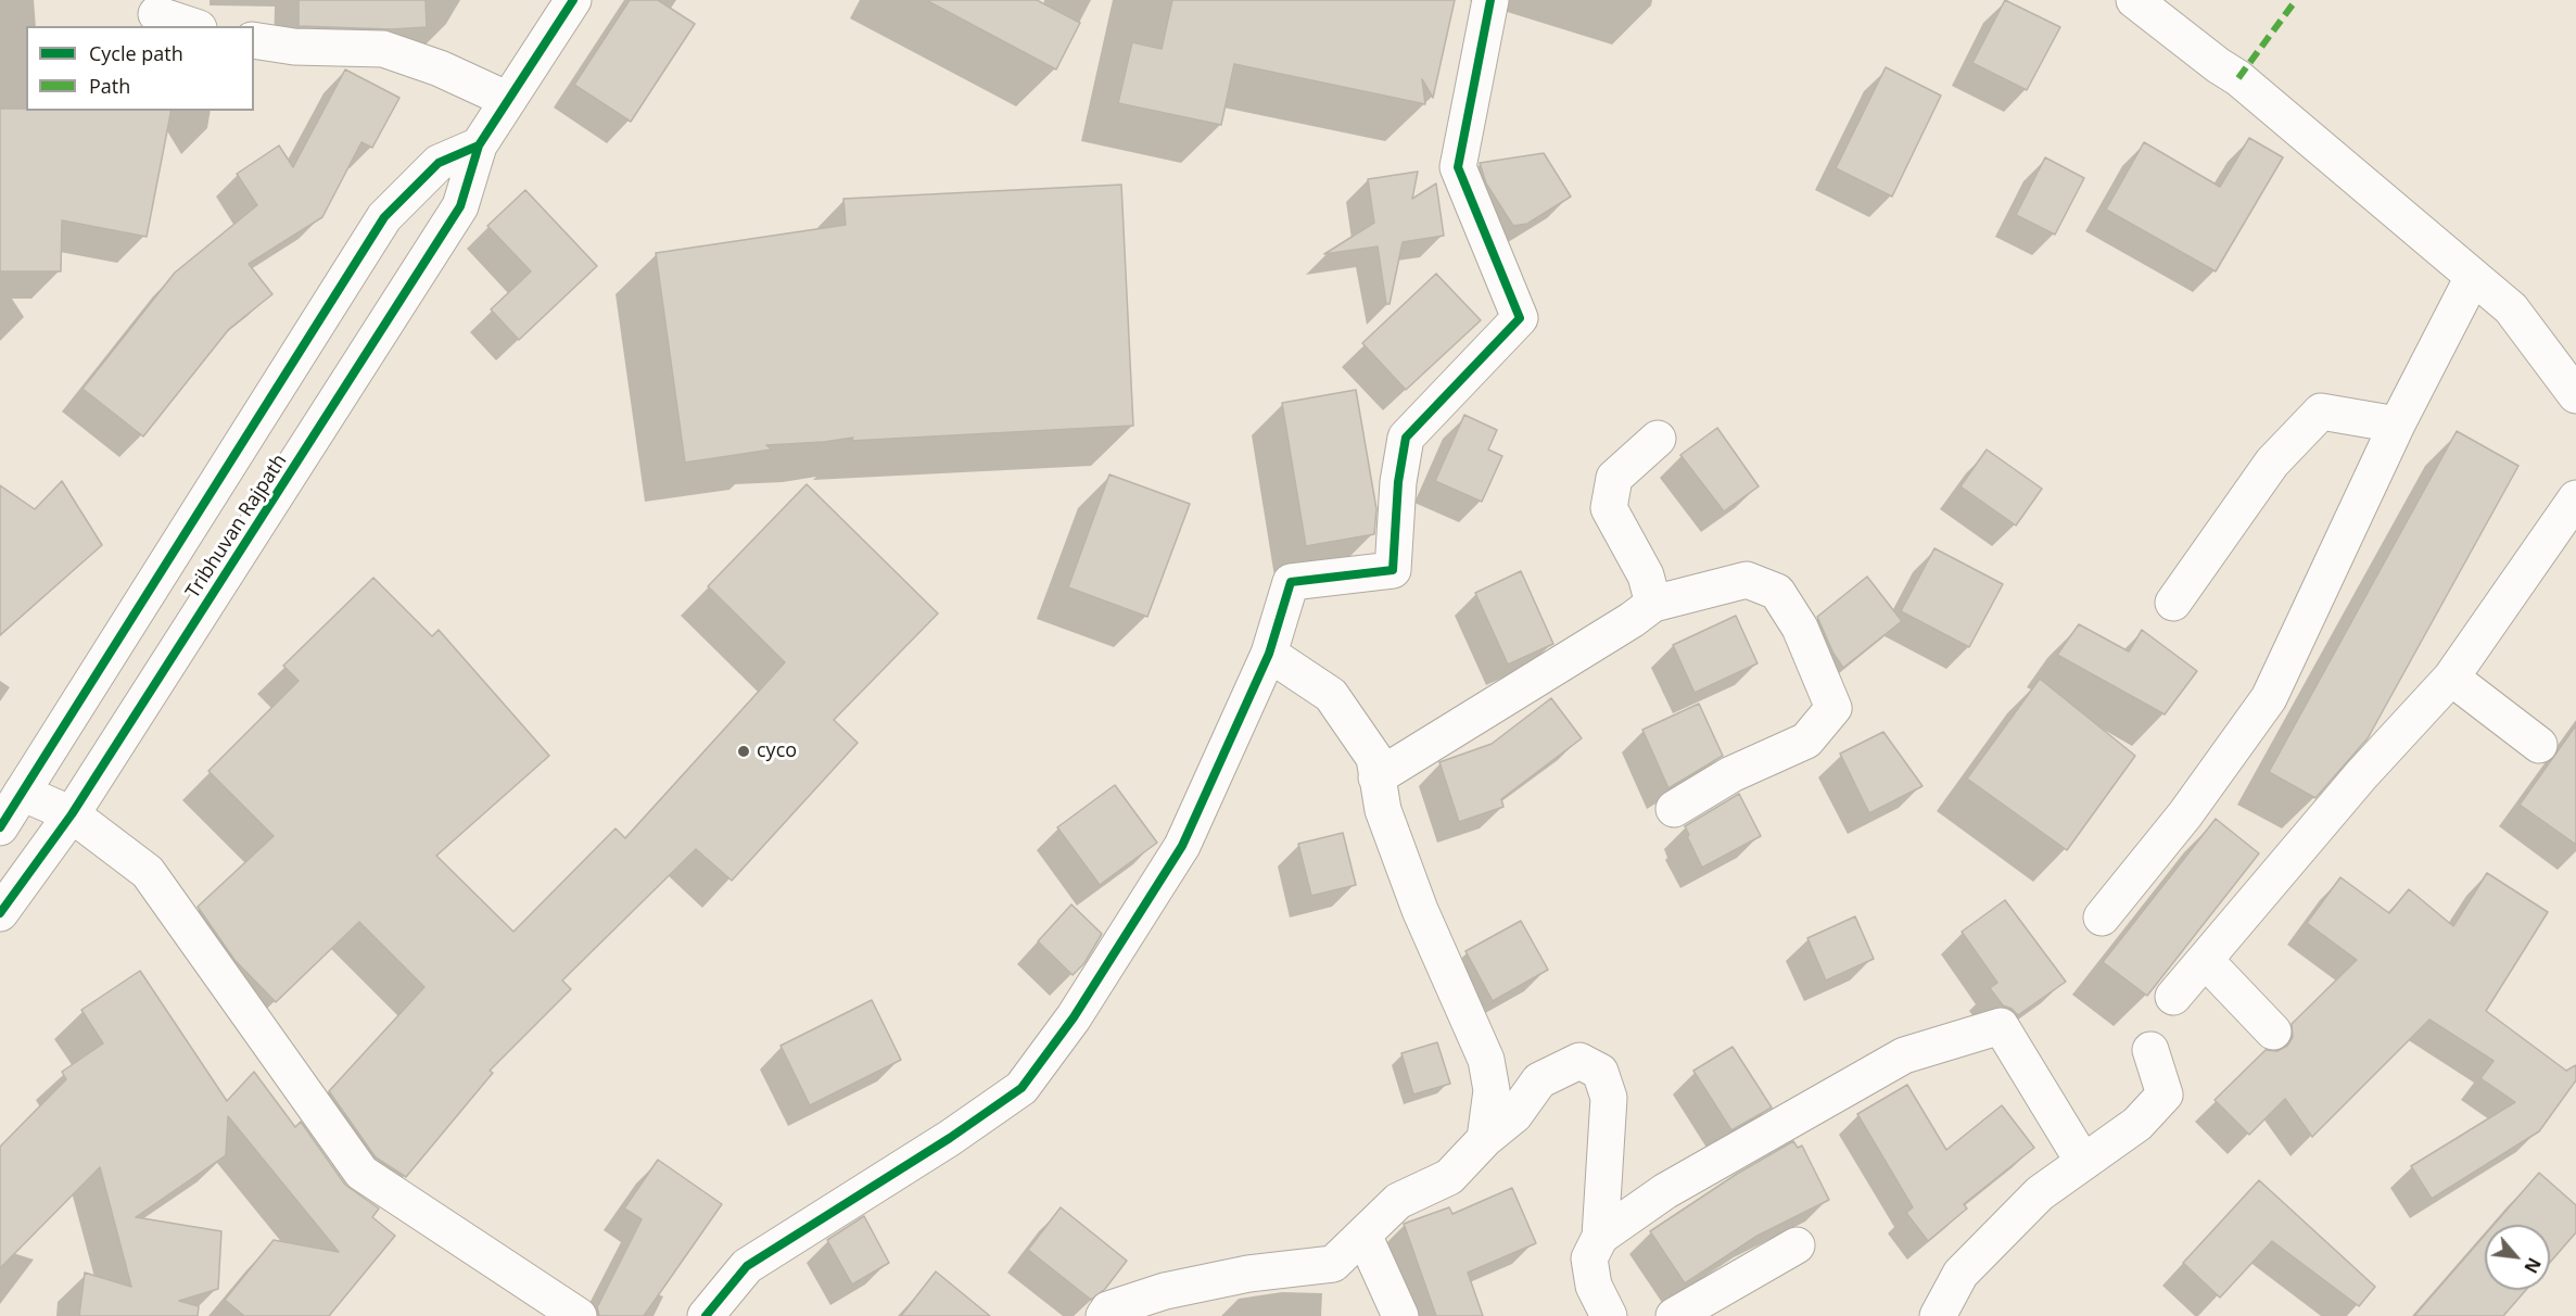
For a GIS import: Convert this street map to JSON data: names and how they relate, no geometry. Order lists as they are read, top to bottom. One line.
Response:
{"streets":{"main road":["Tribhuvan Rajpath"]},"places":["cyco"],"legend":["Cycle path","Path"],"north":"bottom right"}
